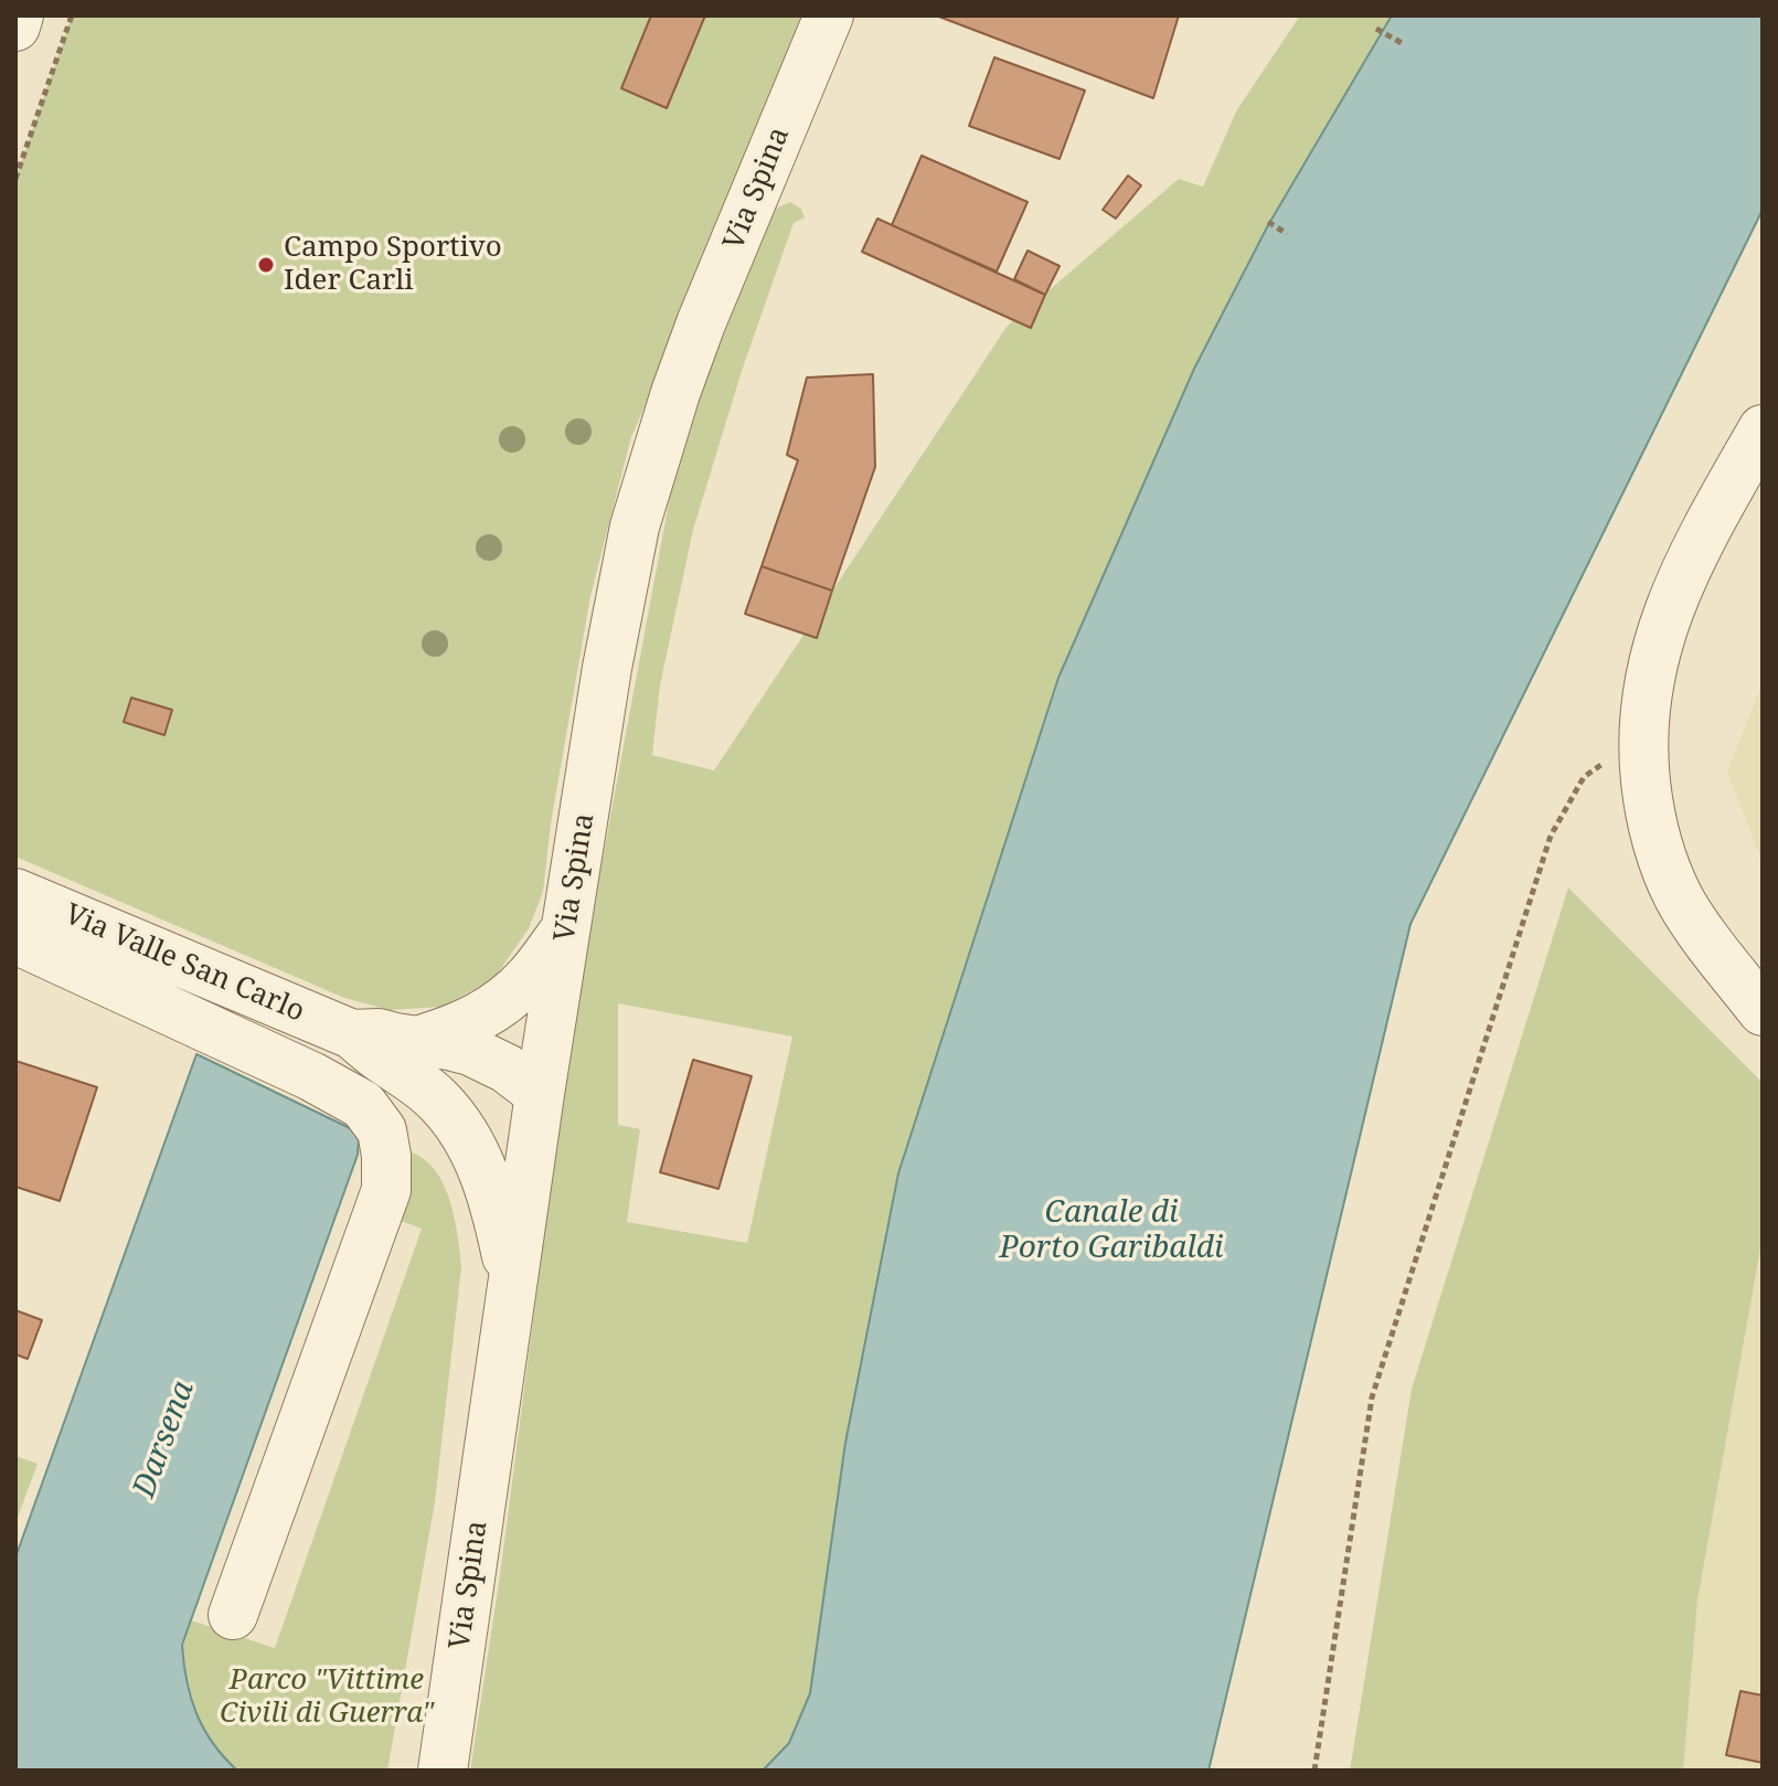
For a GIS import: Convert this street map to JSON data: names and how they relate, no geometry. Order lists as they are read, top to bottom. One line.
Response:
{"streets":{"street":["Via Spina","Via Valle San Carlo"]},"crossings":[["Via Spina","Via Valle San Carlo"]],"water":["Canale di Porto Garibaldi","Darsena"],"parks":["Parco \"Vittime Civili di Guerra\""],"places":["Campo Sportivo Ider Carli"]}
